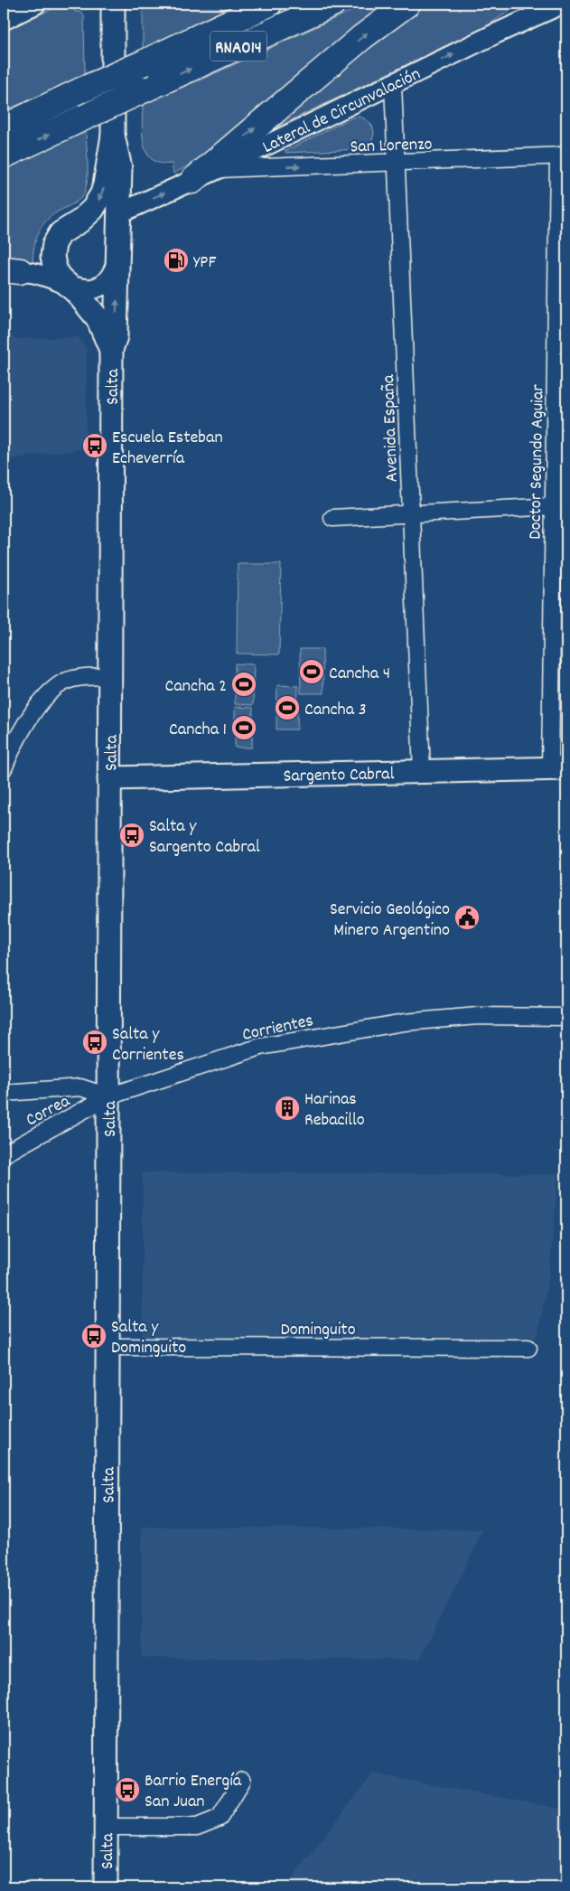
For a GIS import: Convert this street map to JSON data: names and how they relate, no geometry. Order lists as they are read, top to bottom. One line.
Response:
{"streets":{"highway":["RNA014"],"main road":["Salta","Sargento Cabral"],"street":["Lateral de Circunvalación","San Lorenzo","Avenida España","Doctor Segundo Aguiar","Corrientes","Correa","Dominguito"]},"crossings":[["Lateral de Circunvalación","San Lorenzo"],["Lateral de Circunvalación","Salta"],["Lateral de Circunvalación","Avenida España"],["San Lorenzo","Avenida España"],["San Lorenzo","Doctor Segundo Aguiar"],["Salta","Sargento Cabral"],["Salta","Corrientes"],["Salta","Correa"],["Salta","Dominguito"],["Avenida España","Sargento Cabral"],["Doctor Segundo Aguiar","Sargento Cabral"],["Corrientes","Correa"]],"one_way":["Lateral de Circunvalación","San Lorenzo"],"places":{"fuel station":["YPF"],"bus stop":["Escuela Esteban Echeverría","Salta y Sargento Cabral","Salta y Corrientes","Salta y Dominguito","Barrio Energía San Juan"],"sports":["Cancha 4","Cancha 2","Cancha 3","Cancha 1"],"public building":["Servicio Geológico Minero Argentino"],"building":["Harinas Rebacillo"]}}
